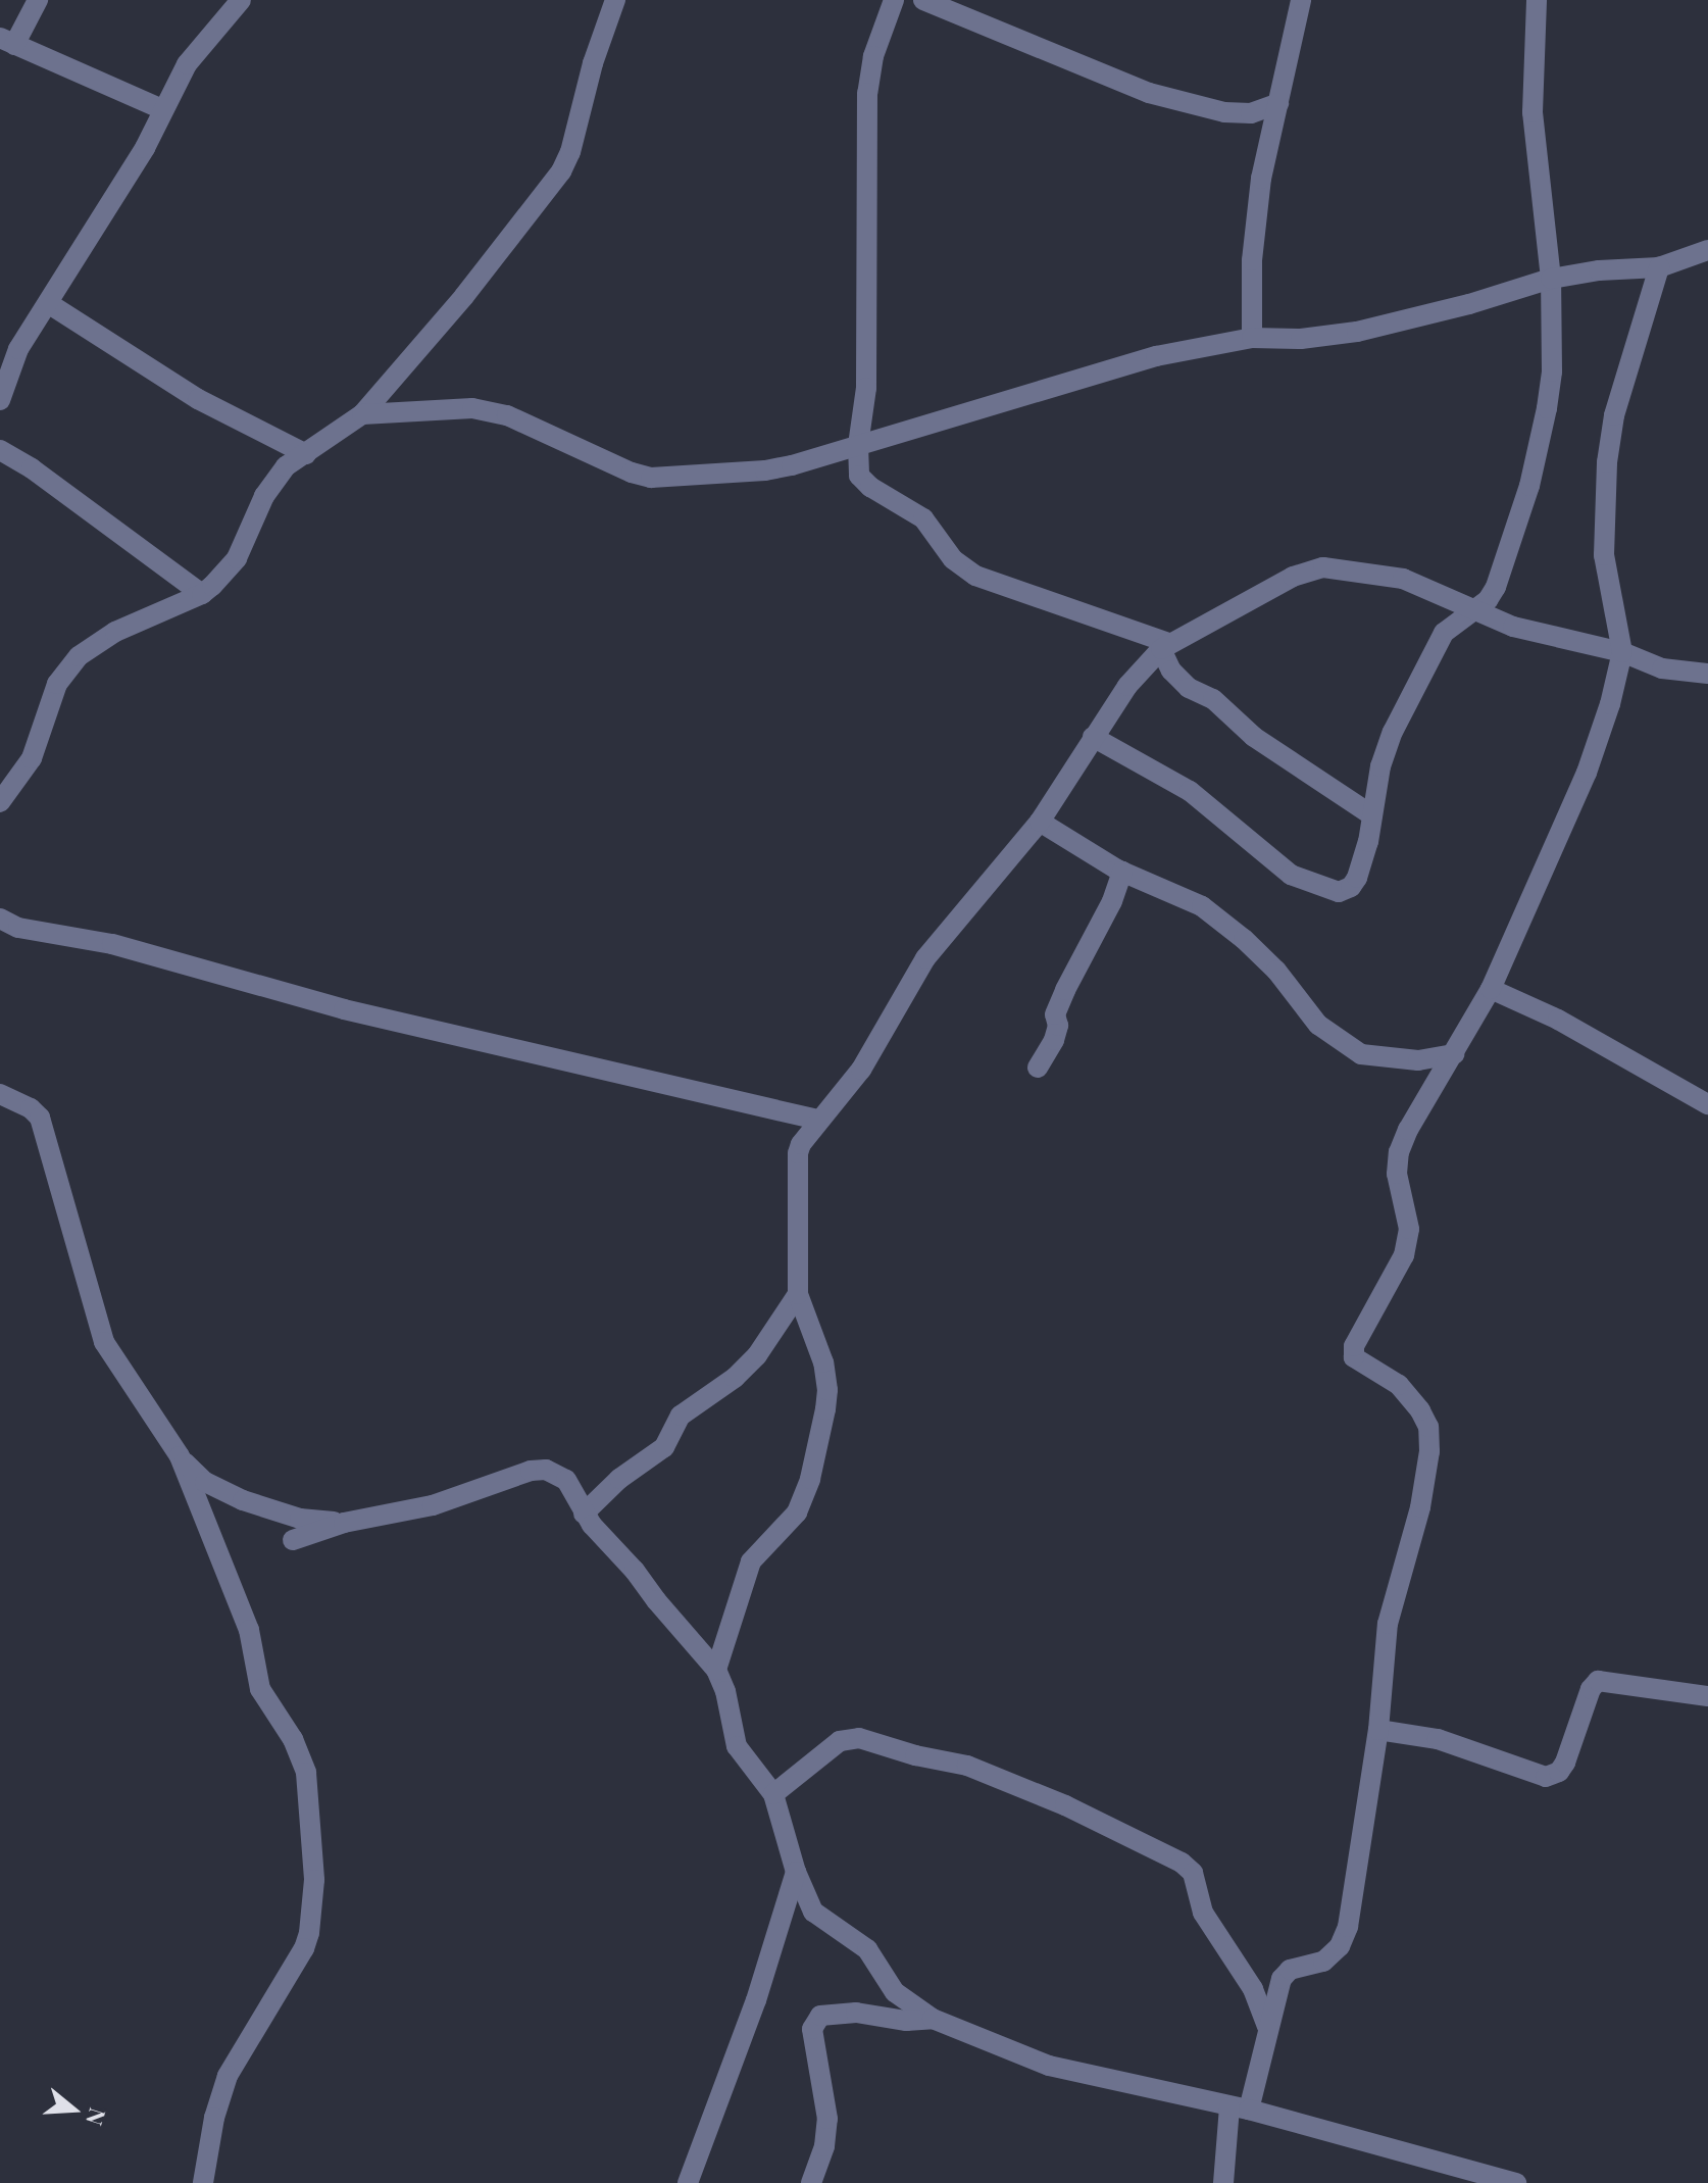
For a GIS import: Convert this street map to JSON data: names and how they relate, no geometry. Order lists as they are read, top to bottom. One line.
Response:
{"north":"right"}
